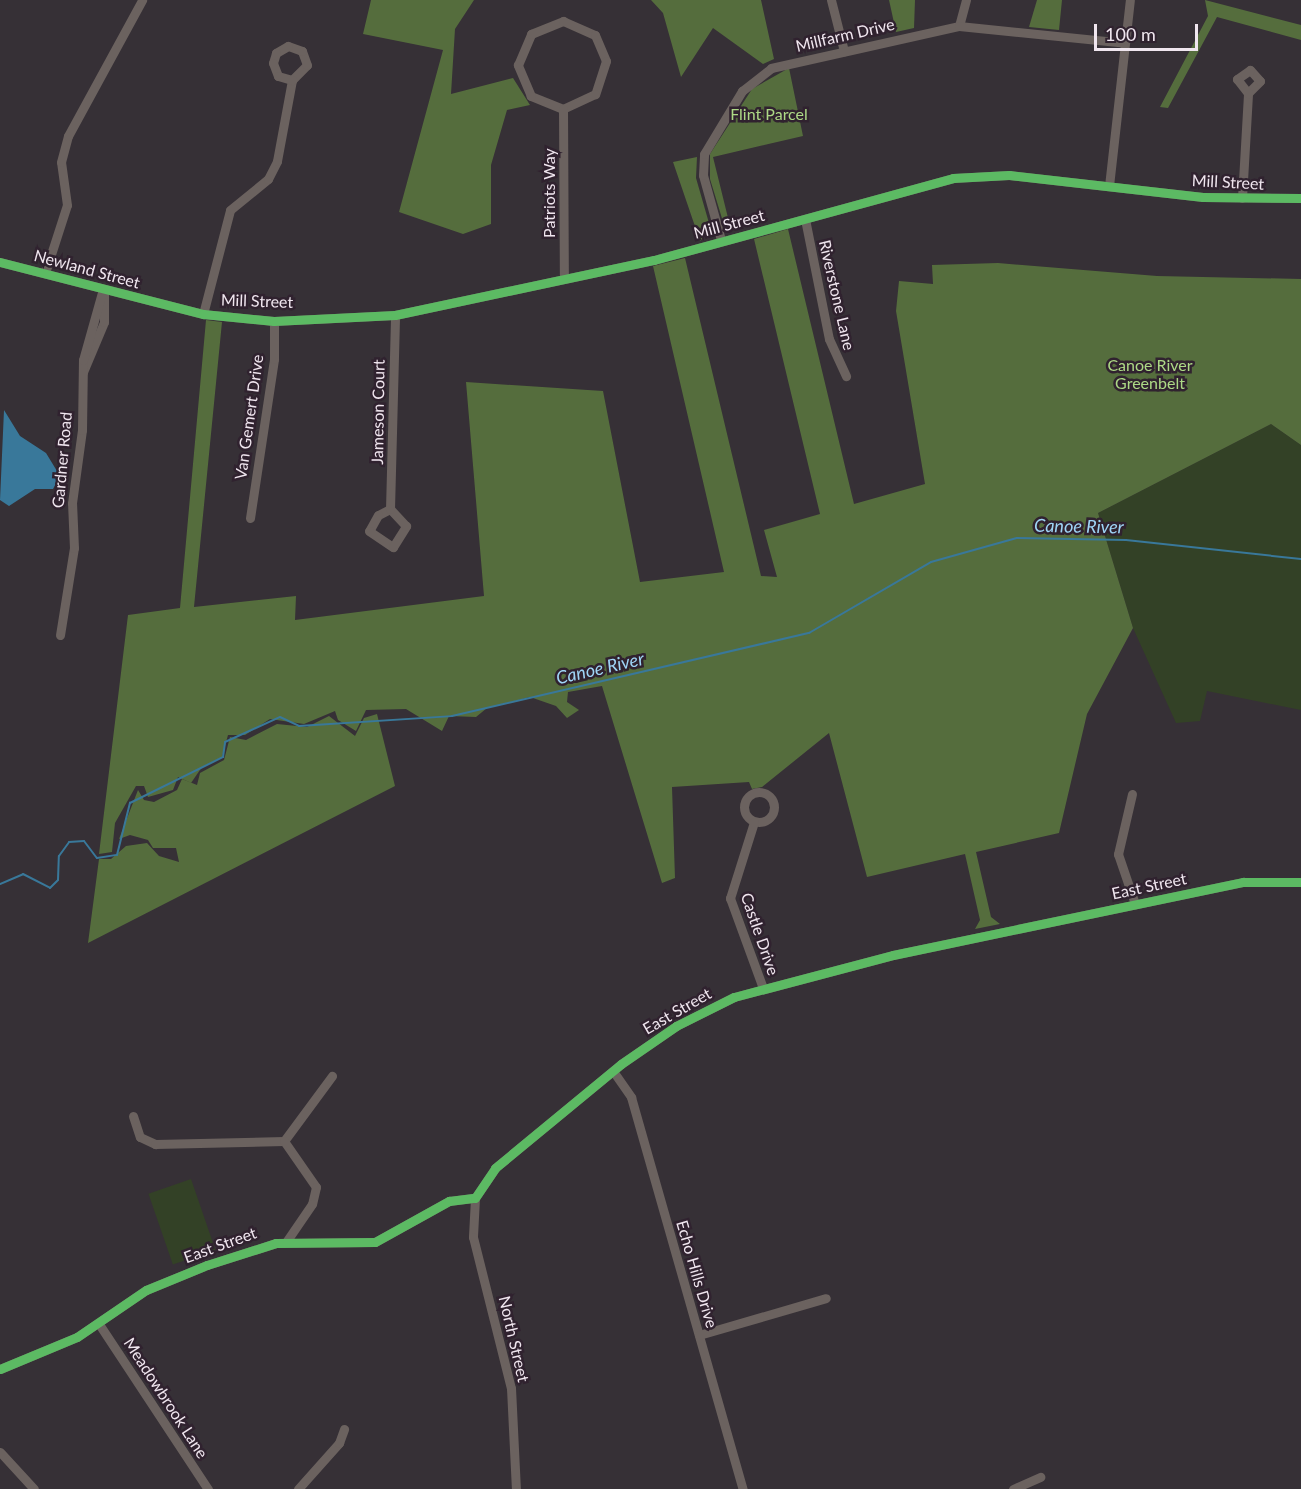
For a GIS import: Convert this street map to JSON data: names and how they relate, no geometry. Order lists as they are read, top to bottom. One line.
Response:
{"streets":{"street":["Millfarm Drive","Mill Street","Patriots Way","Newland Street","Riverstone Lane","Jameson Court","Van Gemert Drive","Gardner Road","East Street","Castle Drive","Echo Hills Drive","North Street","Meadowbrook Lane"]},"crossings":[["Millfarm Drive","Mill Street"],["Mill Street","Patriots Way"],["Mill Street","Newland Street"],["Mill Street","Riverstone Lane"],["Mill Street","Jameson Court"],["Mill Street","Van Gemert Drive"],["Newland Street","Gardner Road"],["East Street","Castle Drive"],["East Street","Echo Hills Drive"],["East Street","North Street"],["East Street","Meadowbrook Lane"]],"water":["Canoe River"],"parks":["Flint Parcel","Canoe River Greenbelt"],"scale_bar":"100 m"}
